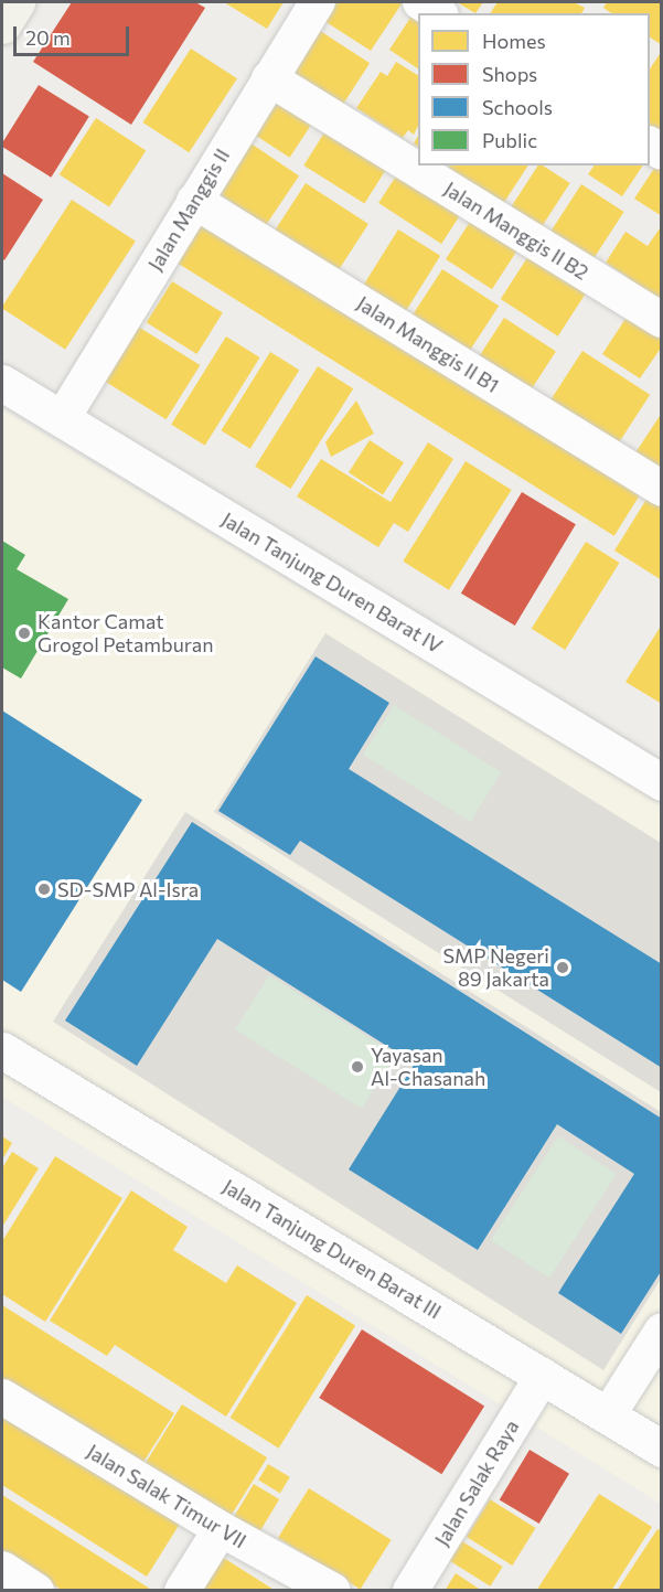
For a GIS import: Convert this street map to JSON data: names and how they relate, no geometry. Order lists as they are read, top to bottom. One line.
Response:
{"streets":{"street":["Jalan Manggis II","Jalan Manggis II B2","Jalan Manggis II B1","Jalan Tanjung Duren Barat IV","Jalan Tanjung Duren Barat III","Jalan Salak Raya","Jalan Salak Timur VII"]},"crossings":[["Jalan Manggis II","Jalan Manggis II B2"],["Jalan Manggis II","Jalan Manggis II B1"],["Jalan Manggis II","Jalan Tanjung Duren Barat IV"],["Jalan Tanjung Duren Barat III","Jalan Salak Raya"]],"places":["Kantor Camat Grogol Petamburan","SD-SMP Al-Isra","SMP Negeri 89 Jakarta","Yayasan Al-Chasanah"],"legend":["Homes","Shops","Schools","Public"],"scale_bar":"20 m"}
